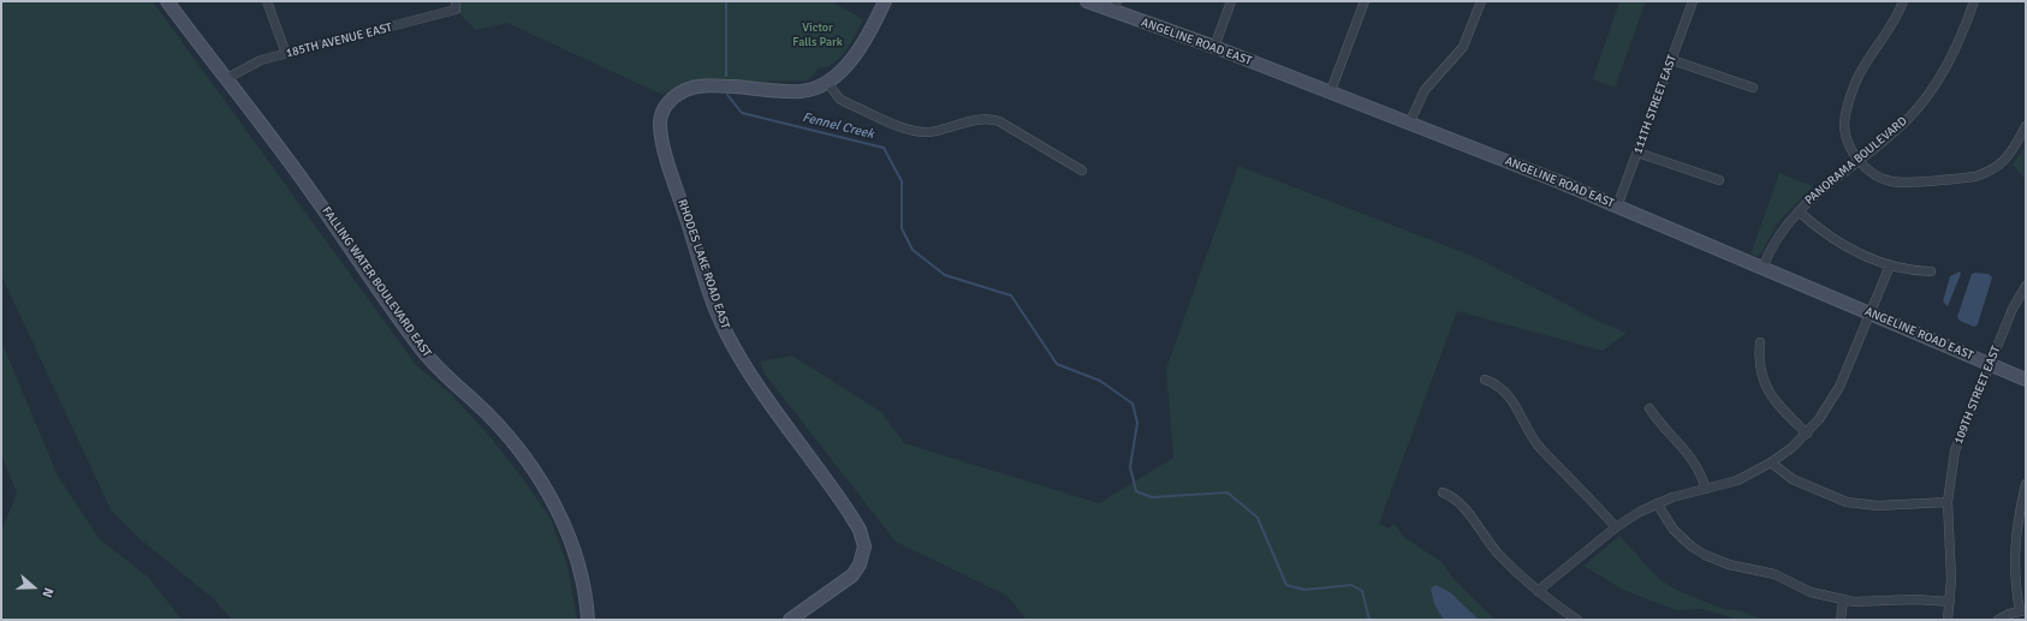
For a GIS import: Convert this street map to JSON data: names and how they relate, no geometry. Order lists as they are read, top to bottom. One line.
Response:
{"streets":{"street":["185TH AVENUE EAST","ANGELINE ROAD EAST","111TH STREET EAST","PANORAMA BOULEVARD","RHODES LAKE ROAD EAST","FALLING WATER BOULEVARD EAST","109TH STREET EAST"]},"crossings":[["185TH AVENUE EAST","FALLING WATER BOULEVARD EAST"],["ANGELINE ROAD EAST","111TH STREET EAST"],["ANGELINE ROAD EAST","PANORAMA BOULEVARD"],["ANGELINE ROAD EAST","109TH STREET EAST"]],"water":["Fennel Creek"],"parks":["Victor Falls Park"],"north":"right"}
